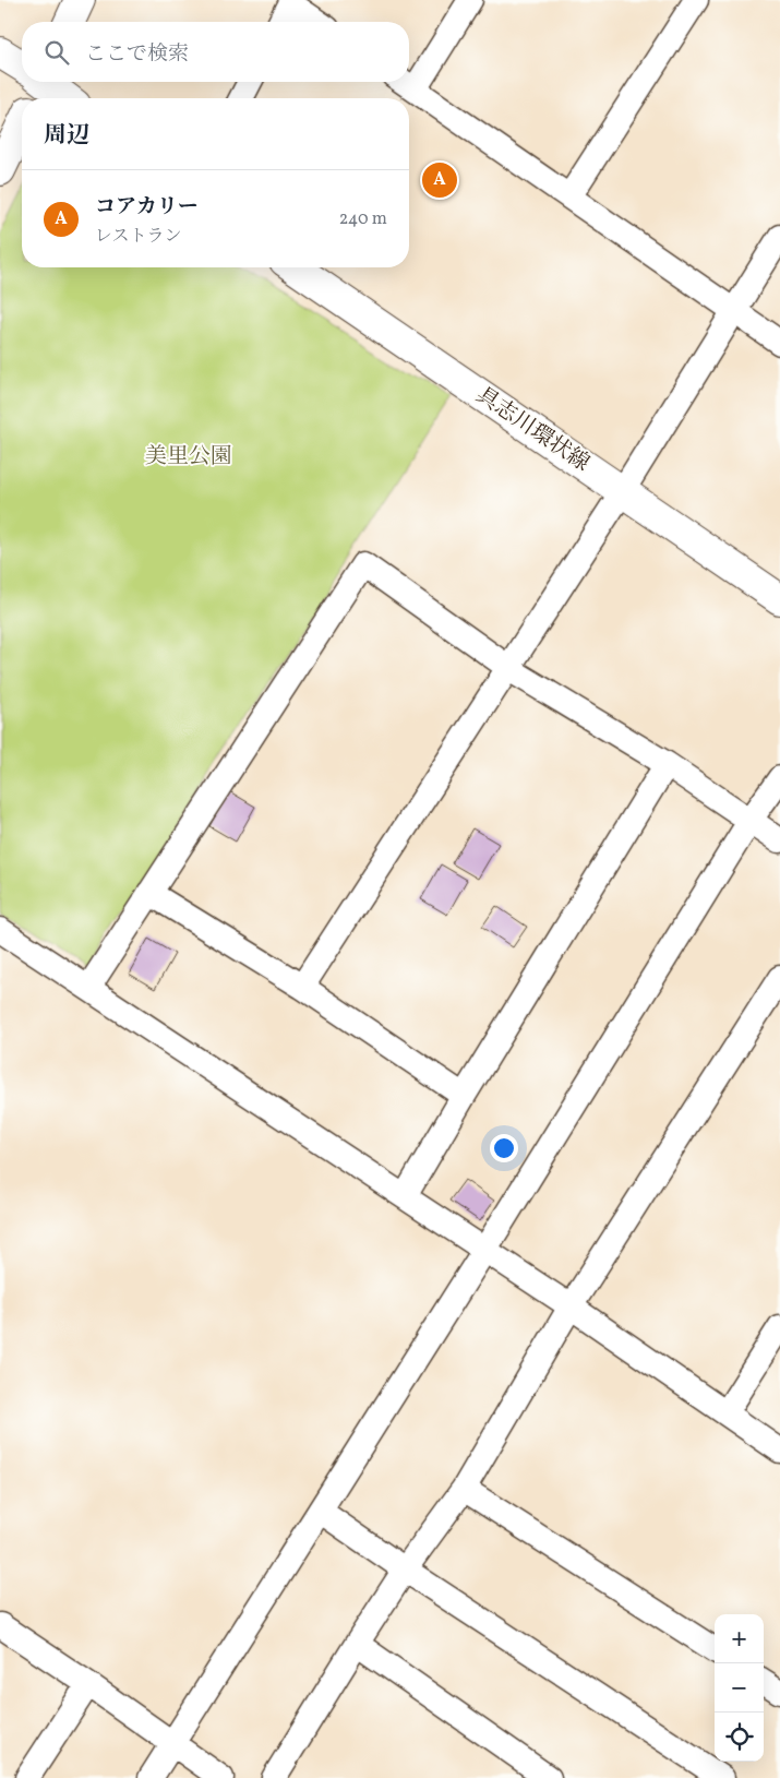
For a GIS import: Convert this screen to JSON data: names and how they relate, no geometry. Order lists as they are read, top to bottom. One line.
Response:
{"streets":{"main road":["具志川環状線"]},"parks":["美里公園"],"page":{"search":"ここで検索","heading":"周辺","pins":"A","list":[{"mark":"A","name":"コアカリー","note":"レストラン","value":"240 m"}],"map_buttons":["+","−"]}}
